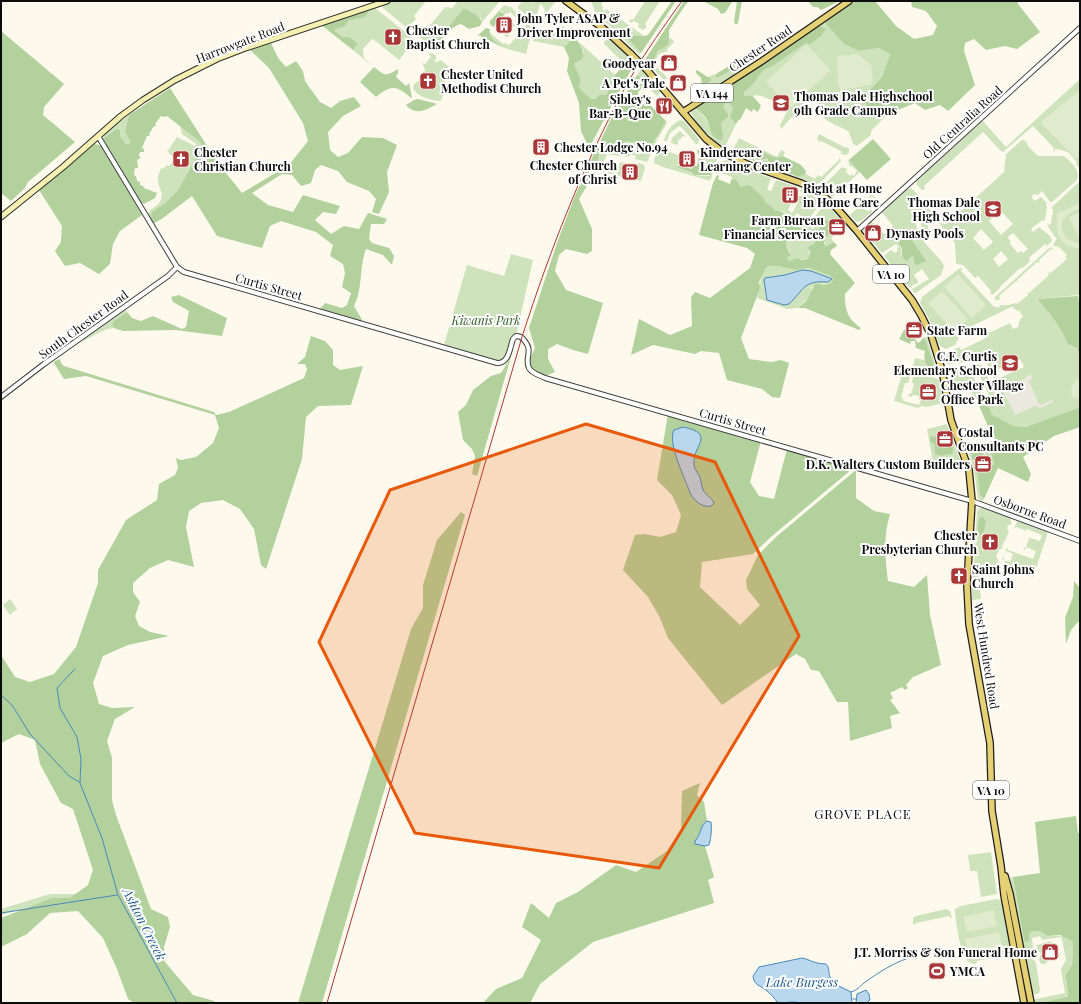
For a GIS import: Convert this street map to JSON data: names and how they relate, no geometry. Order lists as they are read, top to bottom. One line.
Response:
{"streets":{"main road":["Harrowgate Road","Chester Road","VA 144","VA 10","West Hundred Road"],"street":["Old Centralia Road","Curtis Street","South Chester Road","Osborne Road"]},"crossings":[["Chester Road","West Hundred Road"],["Old Centralia Road","West Hundred Road"],["Curtis Street","South Chester Road"],["Curtis Street","Osborne Road"],["Curtis Street","West Hundred Road"],["Osborne Road","West Hundred Road"]],"districts":["GROVE PLACE"],"water":["Ashton Creeek","Lake Burgess"],"parks":["Kiwanis Park"],"places":{"building":["John Tyler ASAP & Driver Improvement","Chester Lodge No.94","Kindercare Learning Center","Chester Church of Christ","Right at Home in Home Care"],"church":["Chester Baptist Church","Chester United Methodist Church","Chester Christian Church","Chester Presbyterian Church","Saint Johns Church"],"shop":["Goodyear","A Pet’s Tale","Dynasty Pools","J.T. Morriss & Son Funeral Home"],"school or university":["Thomas Dale Highschool 9th Grade Campus","Thomas Dale High School","C.E. Curtis Elementary School"],"restaurant":["Sibley's Bar-B-Que"],"office":["Farm Bureau Financial Services","State Farm","Chester Village Office Park","Costal Consultants PC","D.K. Walters Custom Builders"],"sports":["YMCA"]}}
